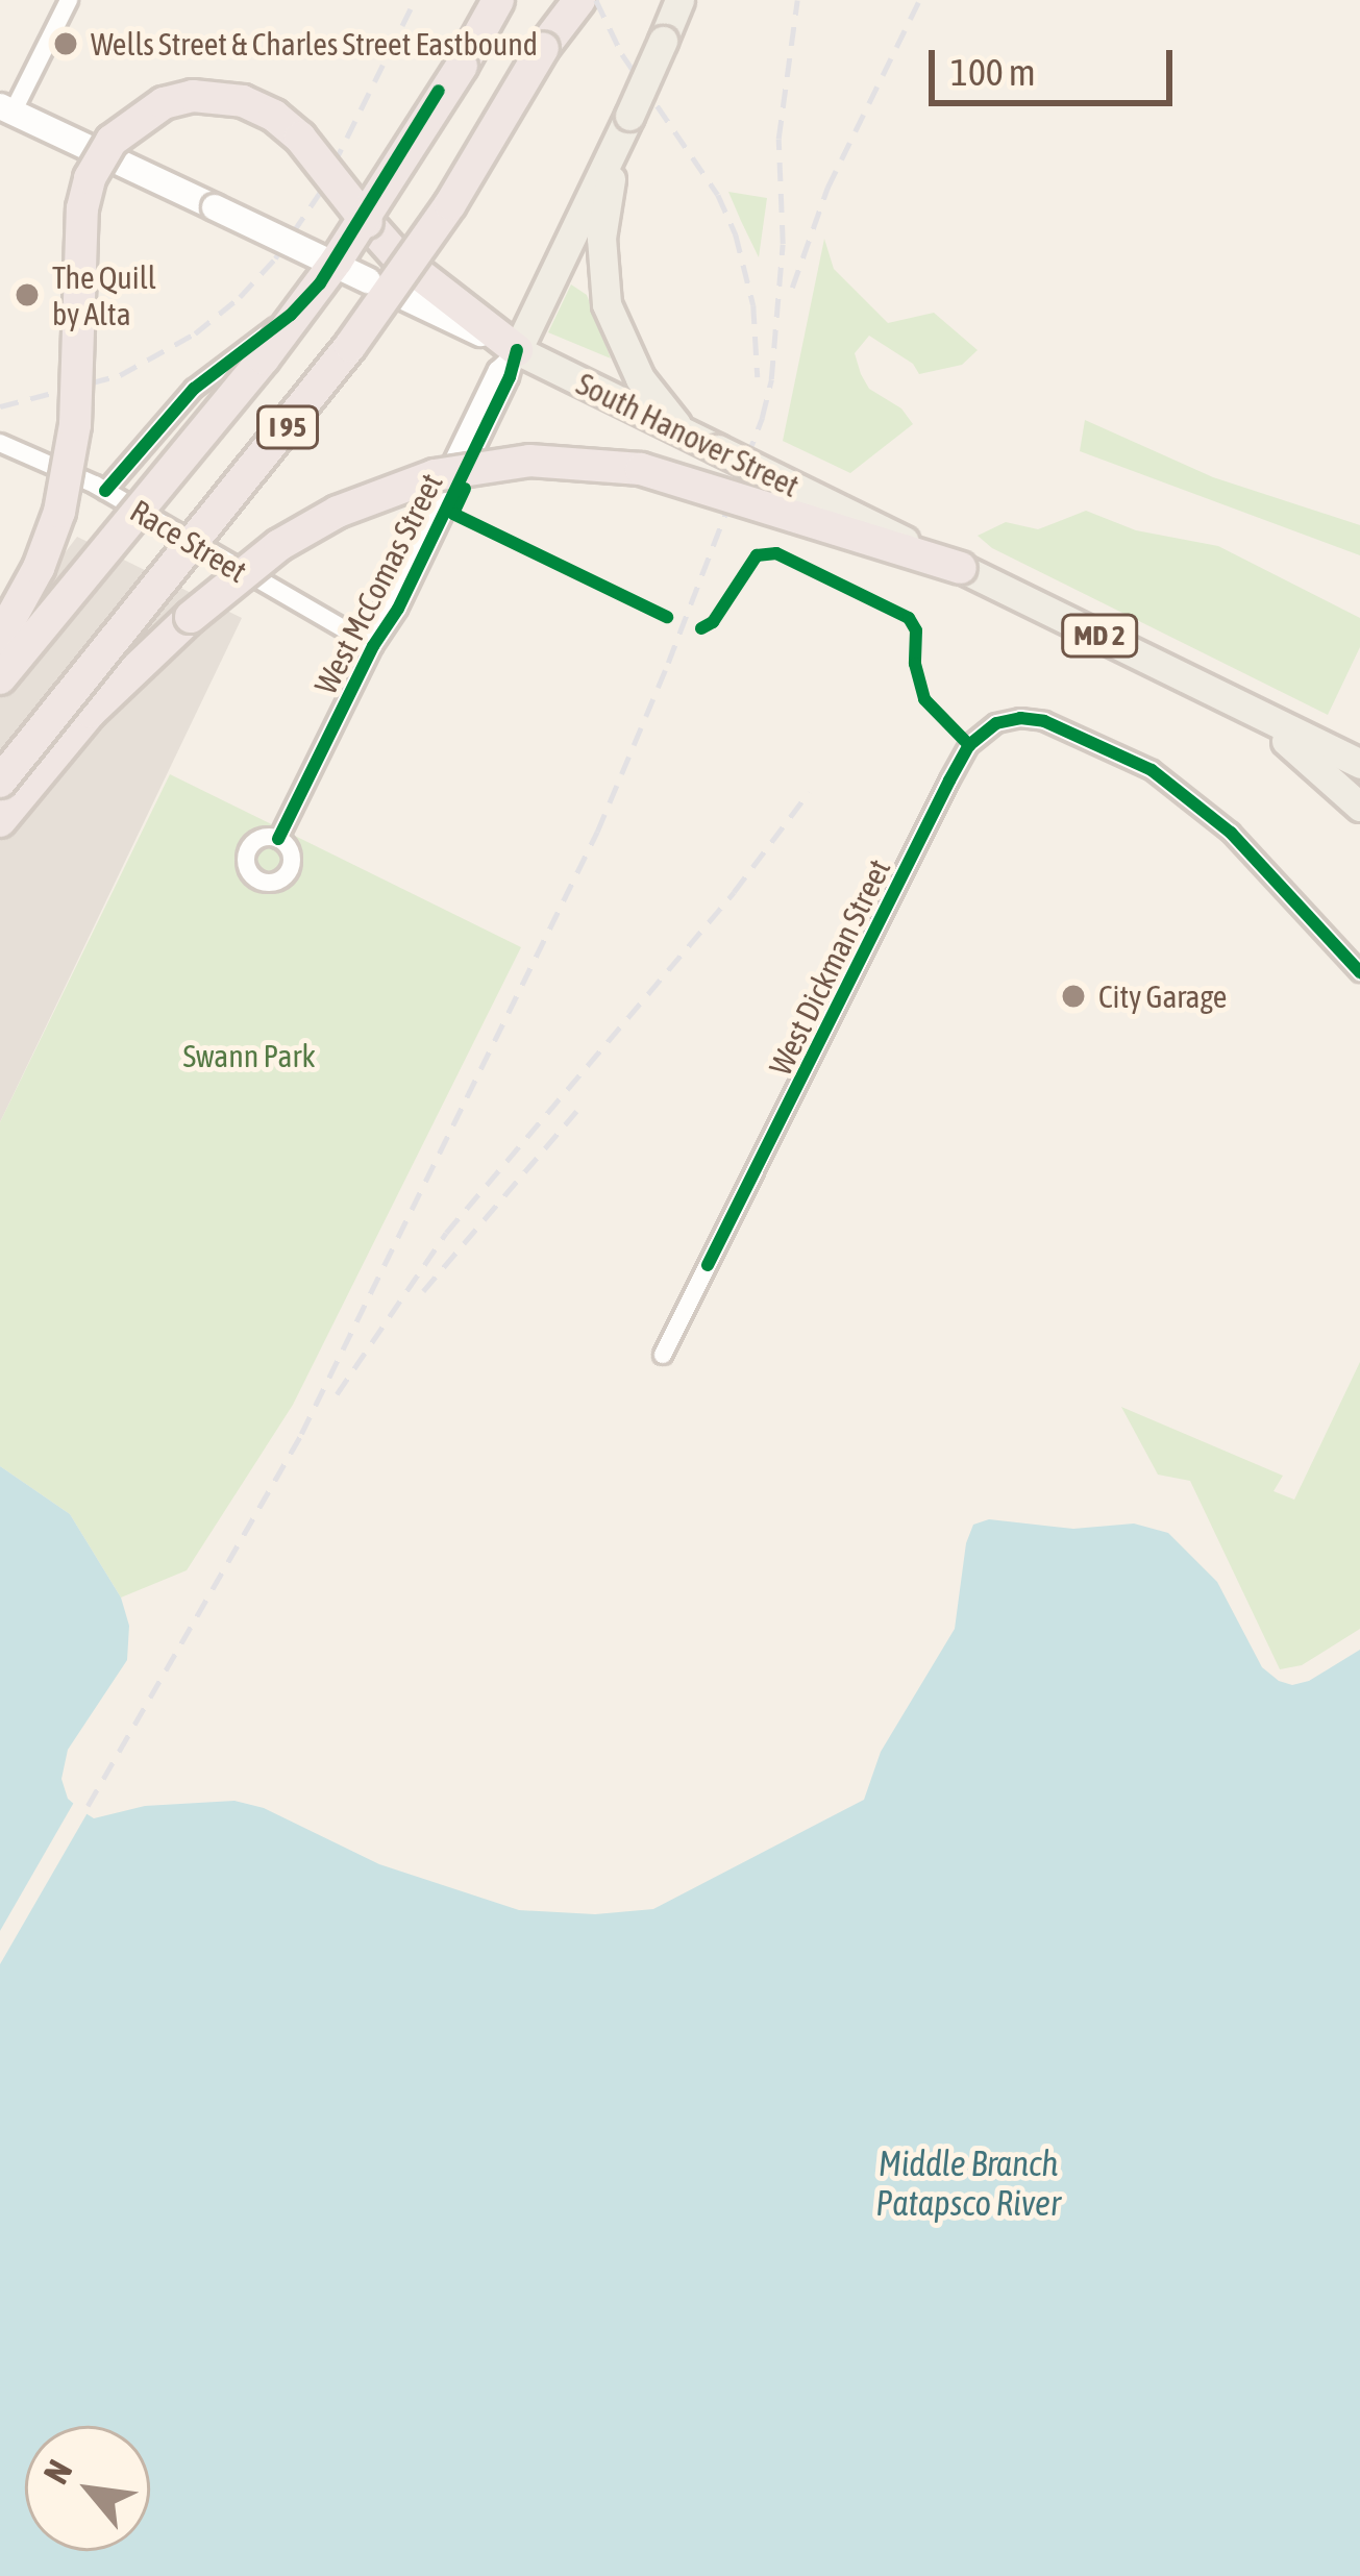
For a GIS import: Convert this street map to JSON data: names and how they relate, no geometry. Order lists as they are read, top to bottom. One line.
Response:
{"streets":{"highway":["I 95"],"main road":["South Hanover Street","West McComas Street","MD 2"],"street":["Race Street","West Dickman Street"]},"crossings":[["South Hanover Street","West McComas Street"],["Race Street","West McComas Street"]],"water":["Middle Branch Patapsco River"],"parks":["Swann Park"],"places":["Wells Street & Charles Street Eastbound","The Quill by Alta","City Garage"],"scale_bar":"100 m","north":"top left"}
